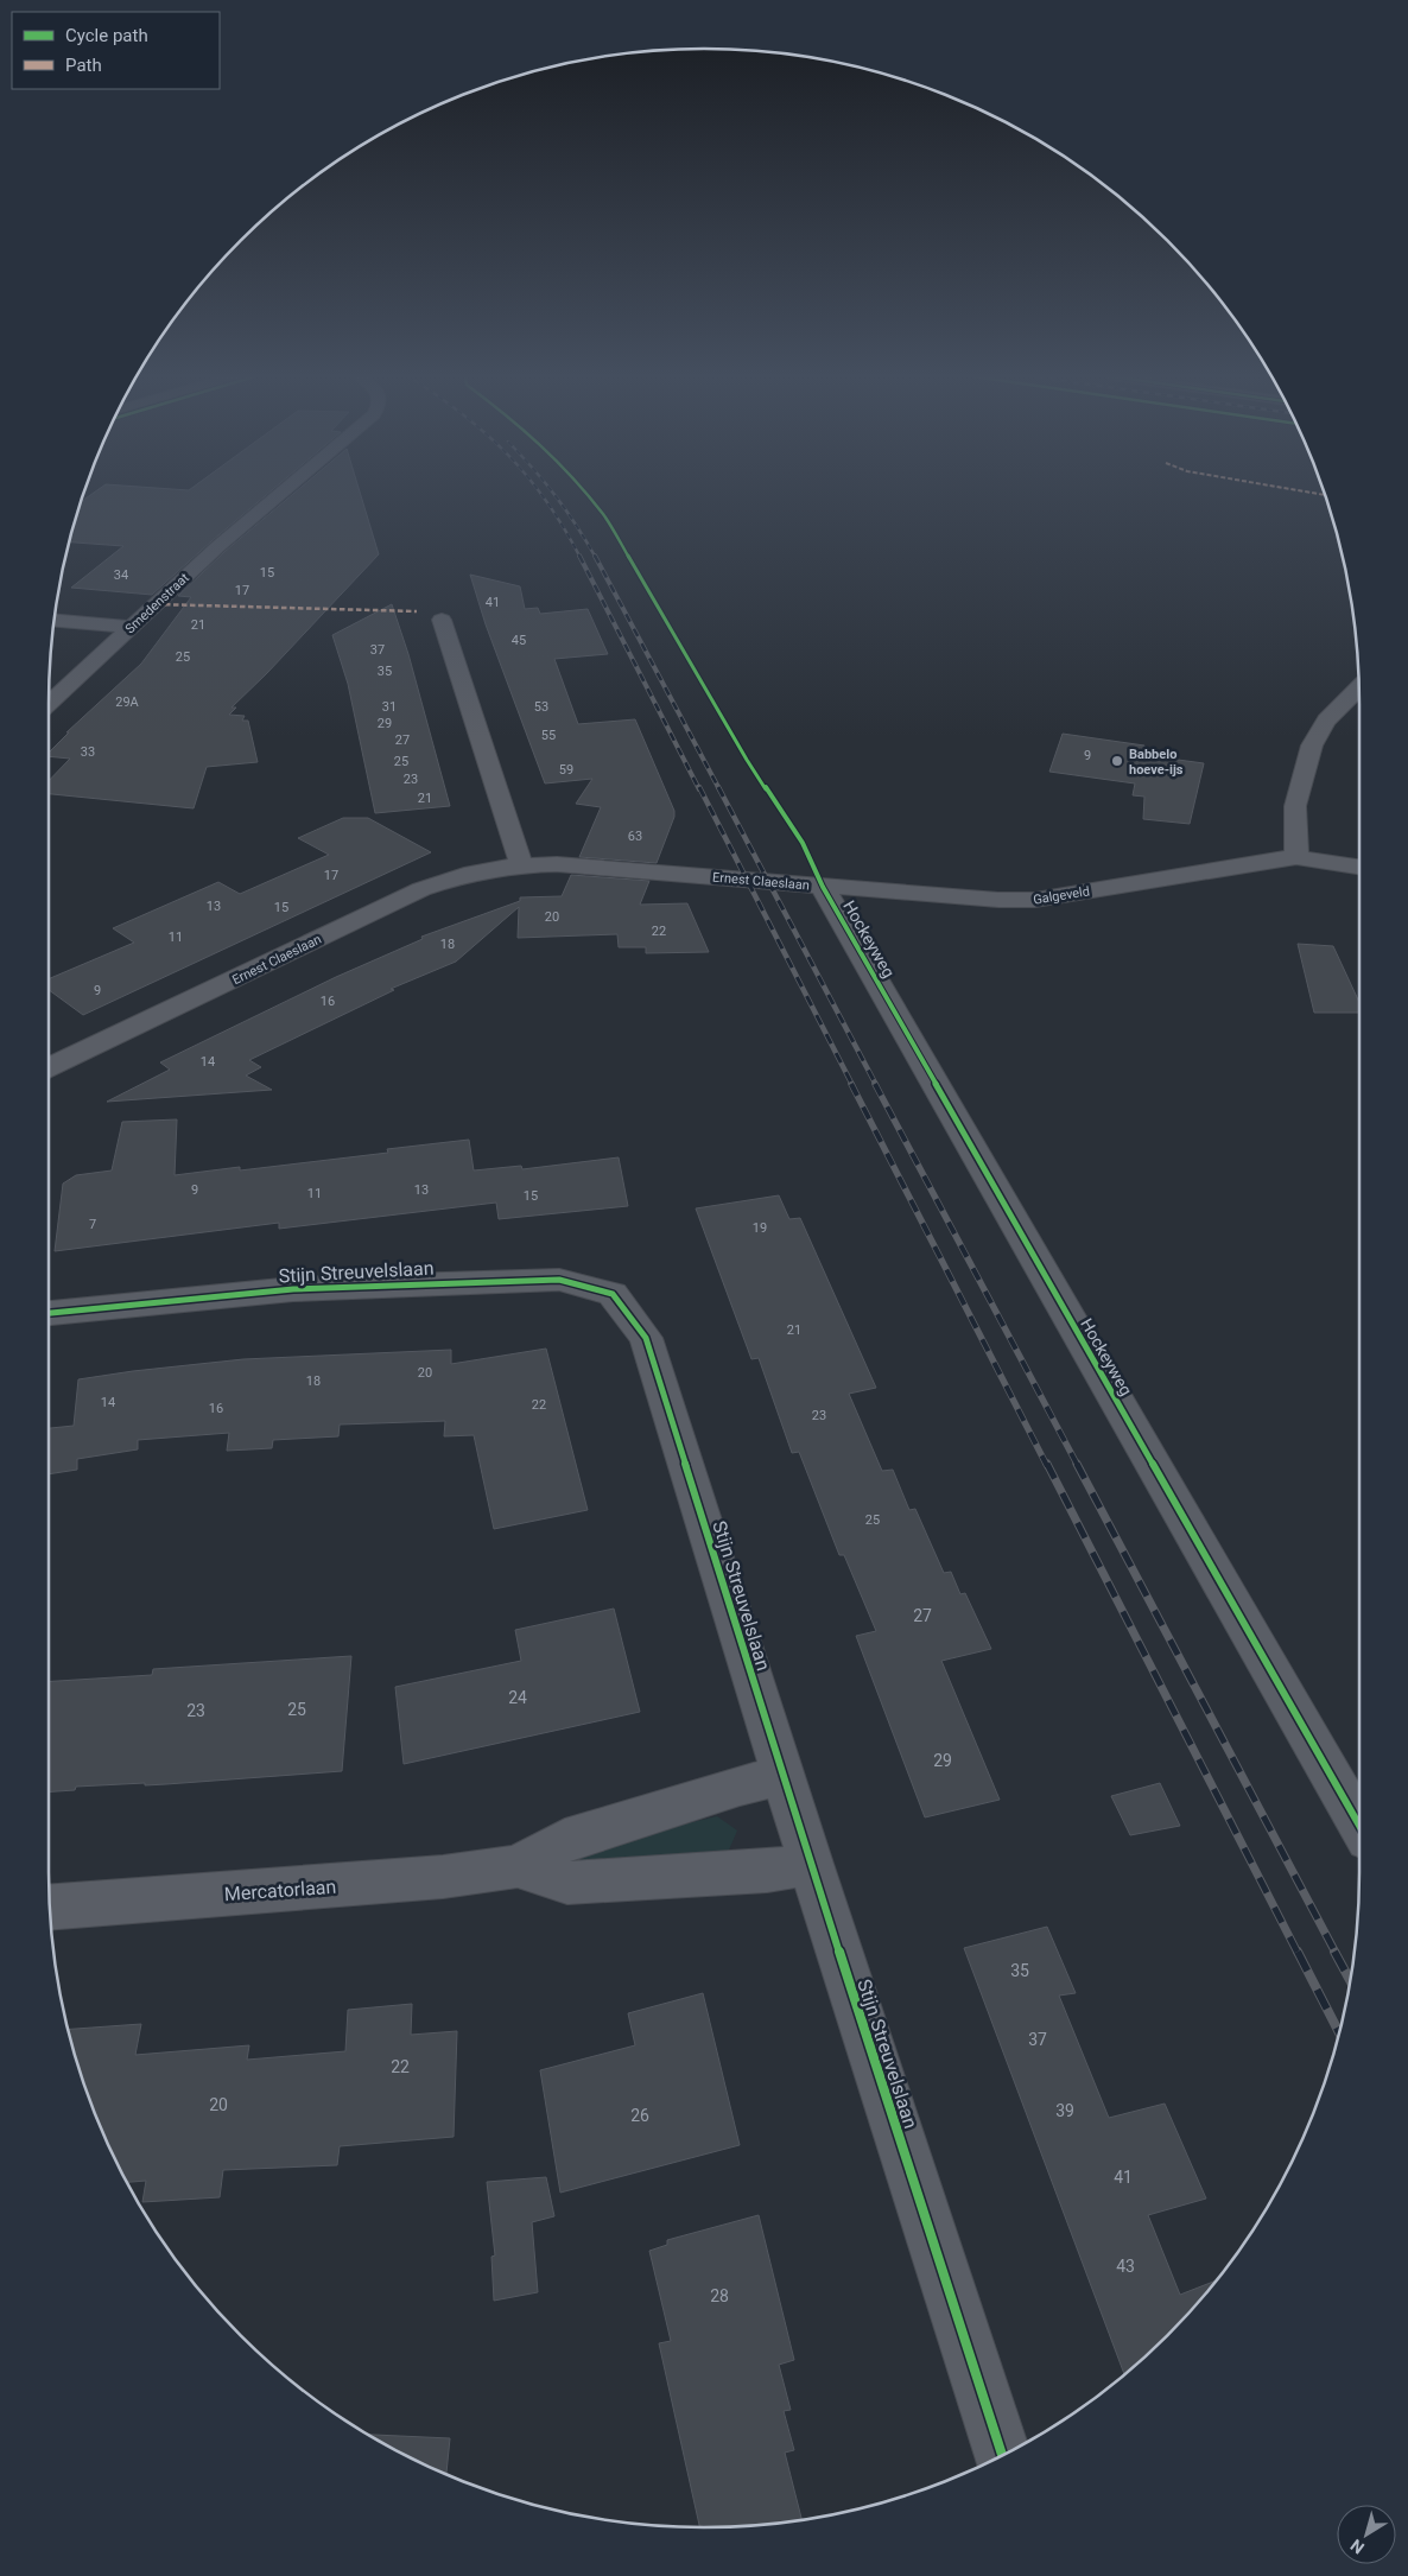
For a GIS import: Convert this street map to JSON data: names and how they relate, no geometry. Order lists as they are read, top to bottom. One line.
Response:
{"streets":{"street":["Smedenstraat","Ernest Claeslaan","Galgeveld","Hockeyweg","Stijn Streuvelslaan","Mercatorlaan"]},"crossings":[["Ernest Claeslaan","Galgeveld"],["Ernest Claeslaan","Hockeyweg"],["Galgeveld","Hockeyweg"],["Stijn Streuvelslaan","Mercatorlaan"]],"places":["Babbelo hoeve-ijs"],"house_numbers":["15","34","17","41","21","45","37","25","35","29A","31","53","29","55","27","33","9","25","59","23","21","63","17","13","15","20","22","11","18","9","16","14","9","13","11","15","7","19","21","20","18","14","22","16","23","25","27","24","25","23","29","35","37","22","20","39","26","41","43","28"],"legend":["Cycle path","Path"],"north":"bottom left"}
